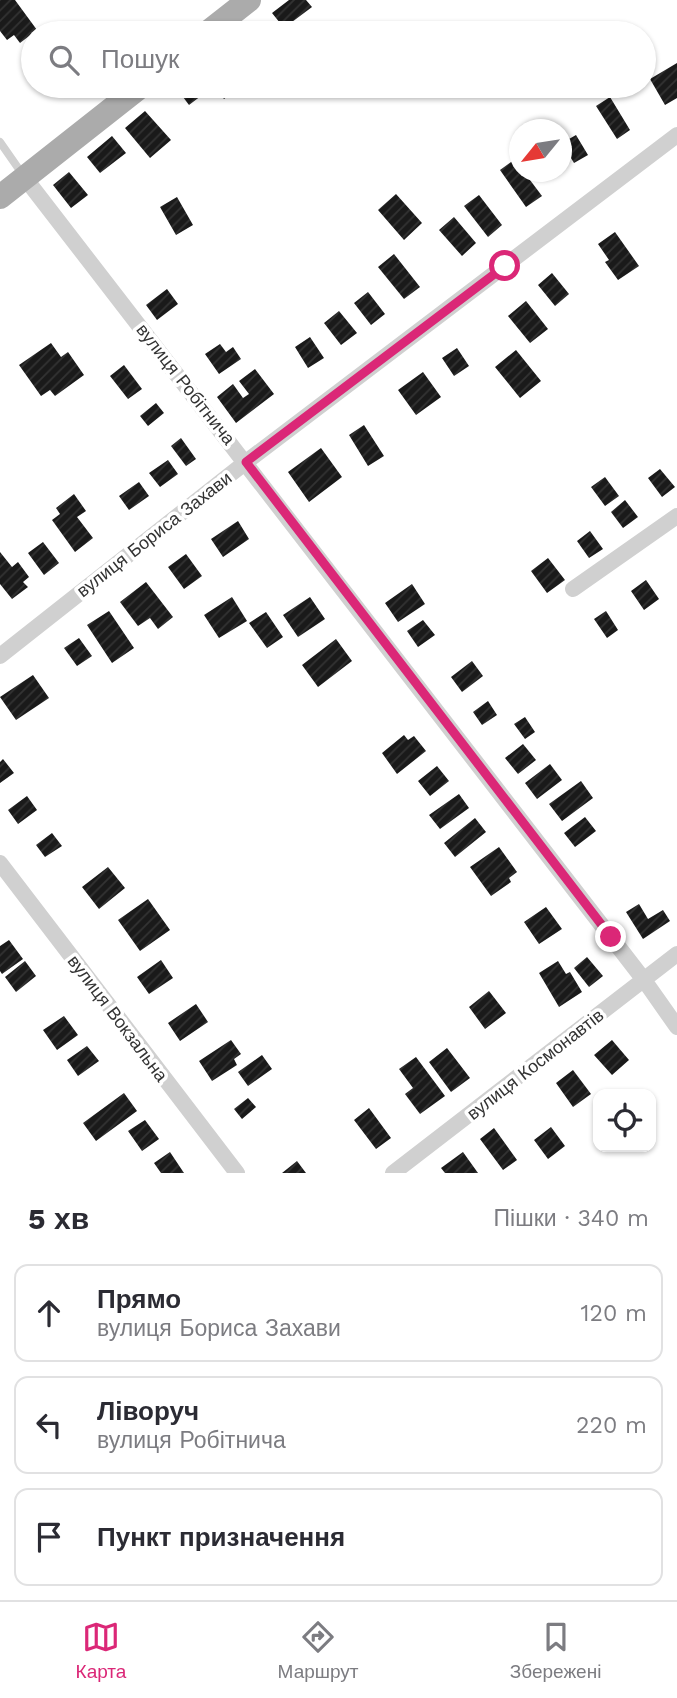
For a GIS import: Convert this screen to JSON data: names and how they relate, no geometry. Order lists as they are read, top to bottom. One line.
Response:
{"streets":{"street":["вулиця Робітнича","вулиця Бориса Захави","вулиця Вокзальна","вулиця Космонавтів"]},"crossings":[["вулиця Робітнича","вулиця Бориса Захави"],["вулиця Робітнича","вулиця Космонавтів"]],"north":"bottom left","page":{"search":"Пошук","heading":["5 хв","Пішки · 340 m"],"list":[["Прямо","вулиця Бориса Захави","120 m"],["Ліворуч","вулиця Робітнича","220 m"],"Пункт призначення"],"nav":["Карта","Маршрут","Збережені"]}}
